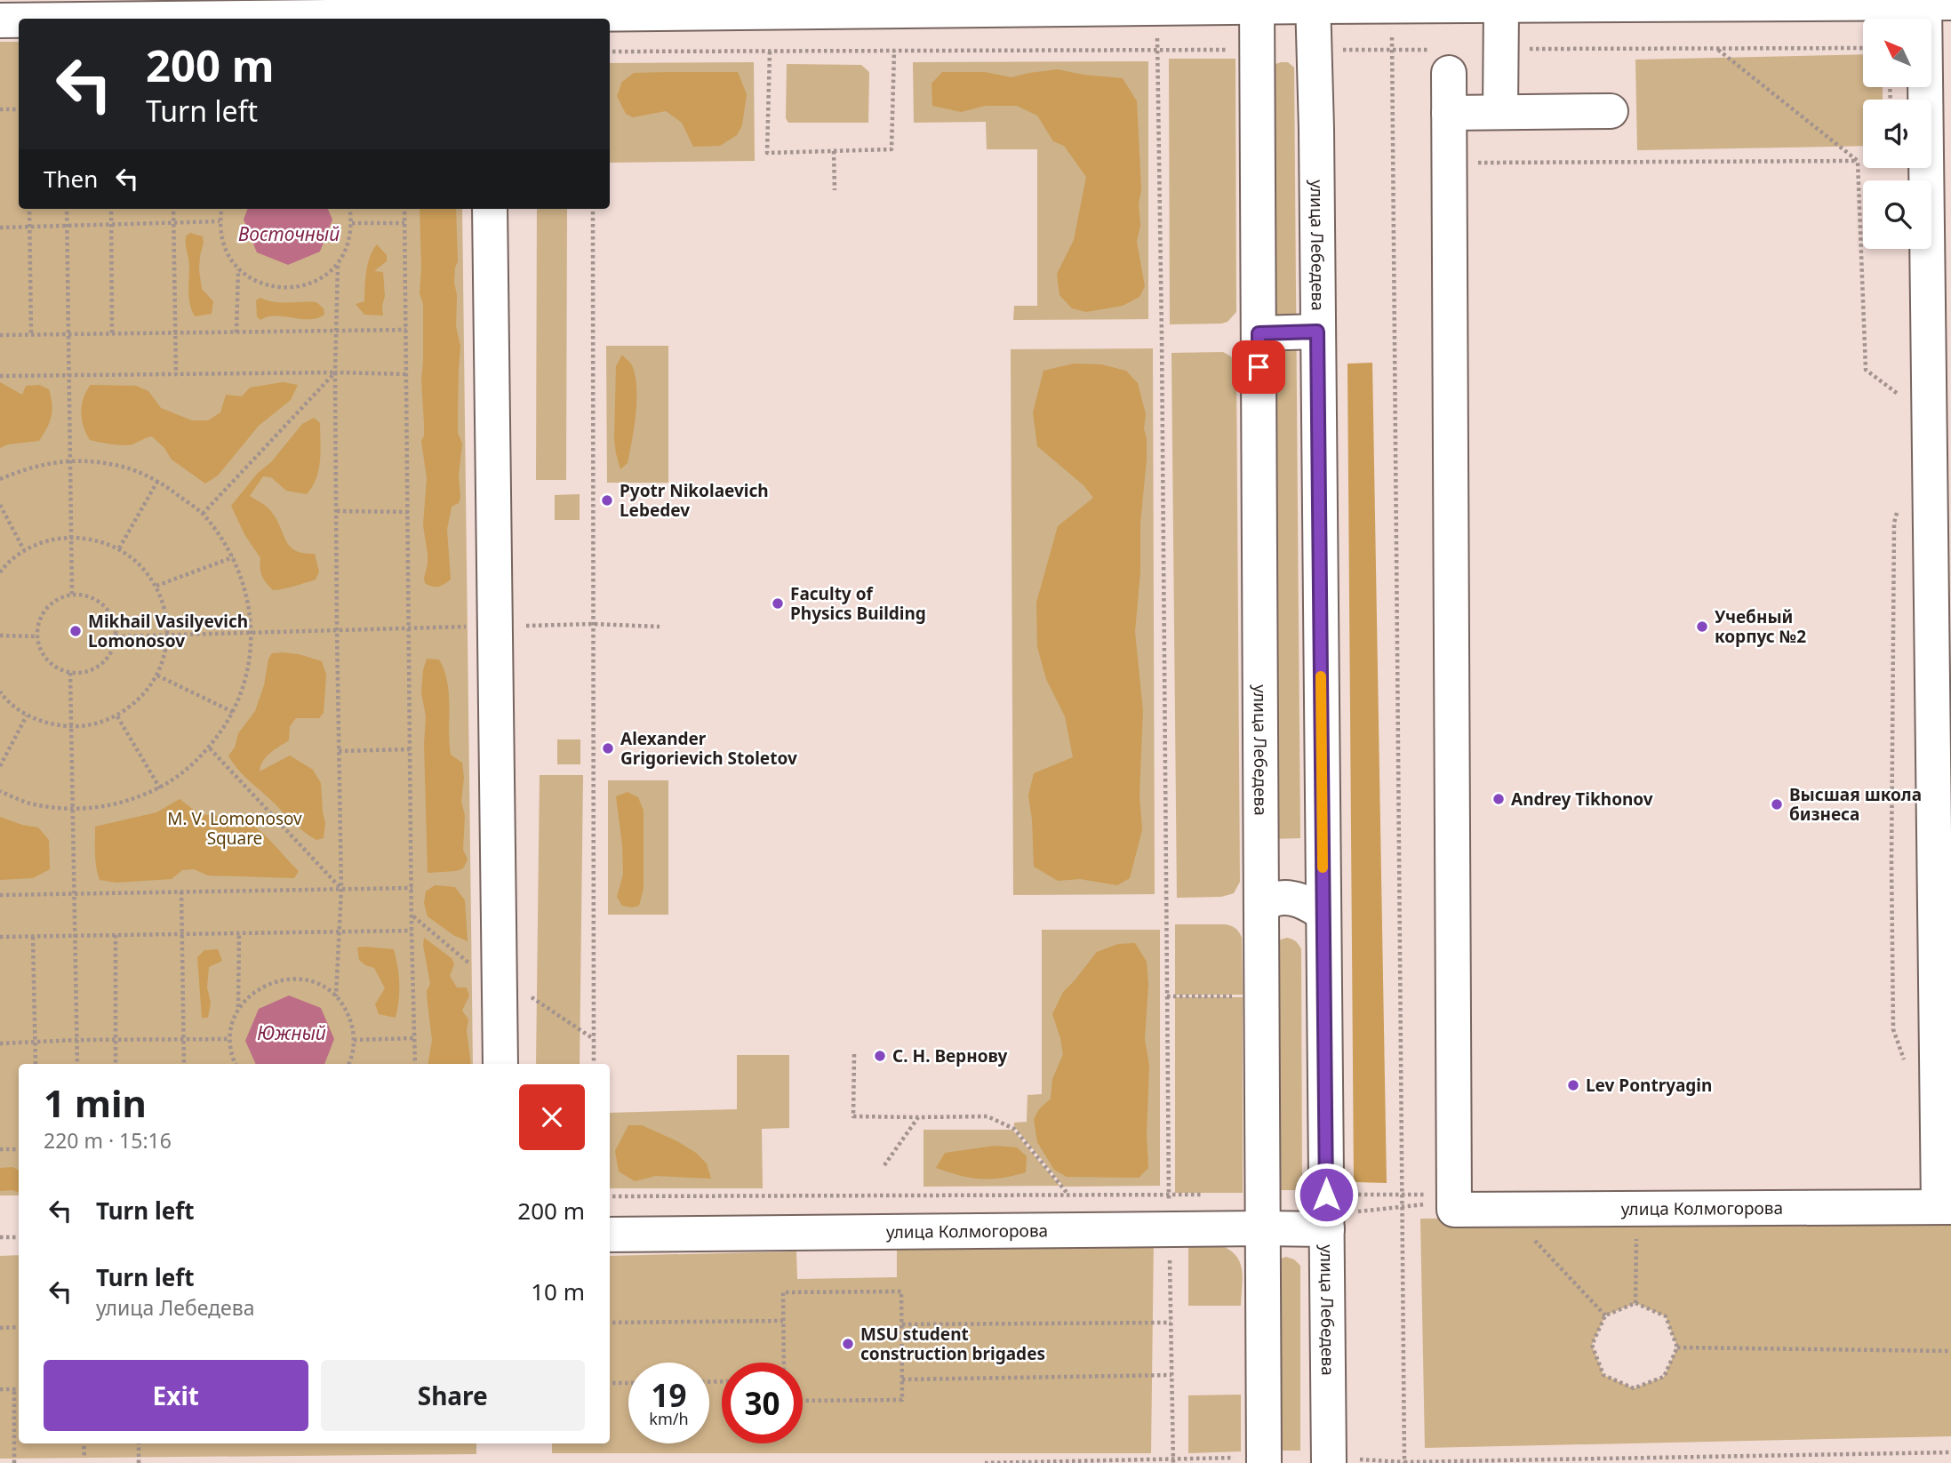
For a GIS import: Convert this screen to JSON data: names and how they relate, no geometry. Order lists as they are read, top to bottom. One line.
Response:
{"streets":{"street":["улица Лебедева","улица Колмогорова"]},"crossings":[["улица Лебедева","улица Колмогорова"]],"water":["Восточный","Южный"],"parks":["M. V. Lomonosov Square"],"places":["Pyotr Nikolaevich Lebedev","Faculty of Physics Building","Учебный корпус №2","Mikhail Vasilyevich Lomonosov","Alexander Grigorievich Stoletov","Andrey Tikhonov","Высшая школа бизнеса","С. Н. Вернову","Lev Pontryagin","MSU student construction brigades"],"north":"top left","page":{"turn":["200 m","Turn left"],"then":"Then","heading":["1 min","220 m · 15:16"],"list":[{"name":"Turn left","value":"200 m"},{"name":"Turn left","note":"улица Лебедева","value":"10 m"}],"buttons":["Exit","Share"],"speed":"19 km/h","limit":"30"}}
